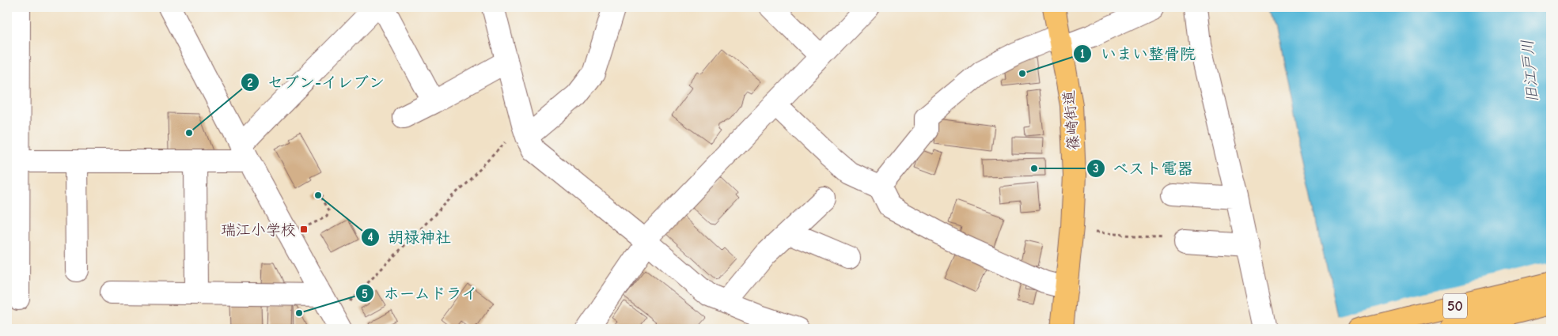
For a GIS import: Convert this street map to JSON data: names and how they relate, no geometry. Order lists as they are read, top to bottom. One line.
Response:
{"streets":{"main road":["篠崎街道","50"]},"water":["旧江戸川"],"places":{"other":["いまい整骨院","セブン-イレブン","ベスト電器","胡禄神社","ホームドライ"],"transit":["瑞江小学校"]}}
